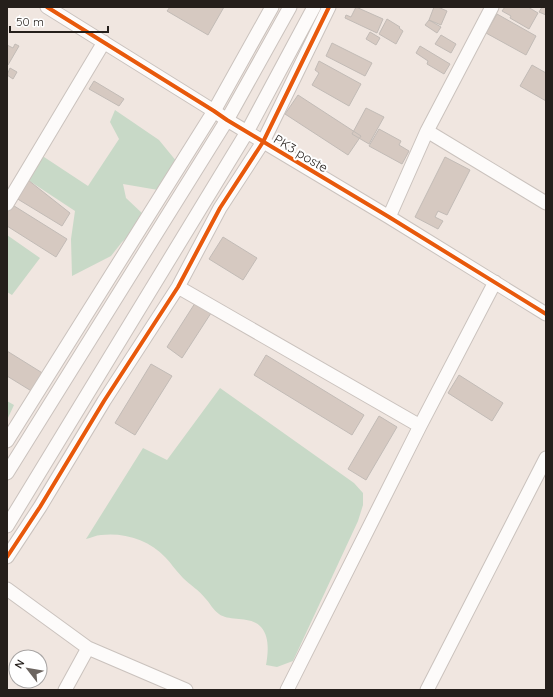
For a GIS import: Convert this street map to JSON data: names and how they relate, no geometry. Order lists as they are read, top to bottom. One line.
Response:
{"streets":{"street":["PK3 poste"]},"scale_bar":"50 m","north":"top left"}
